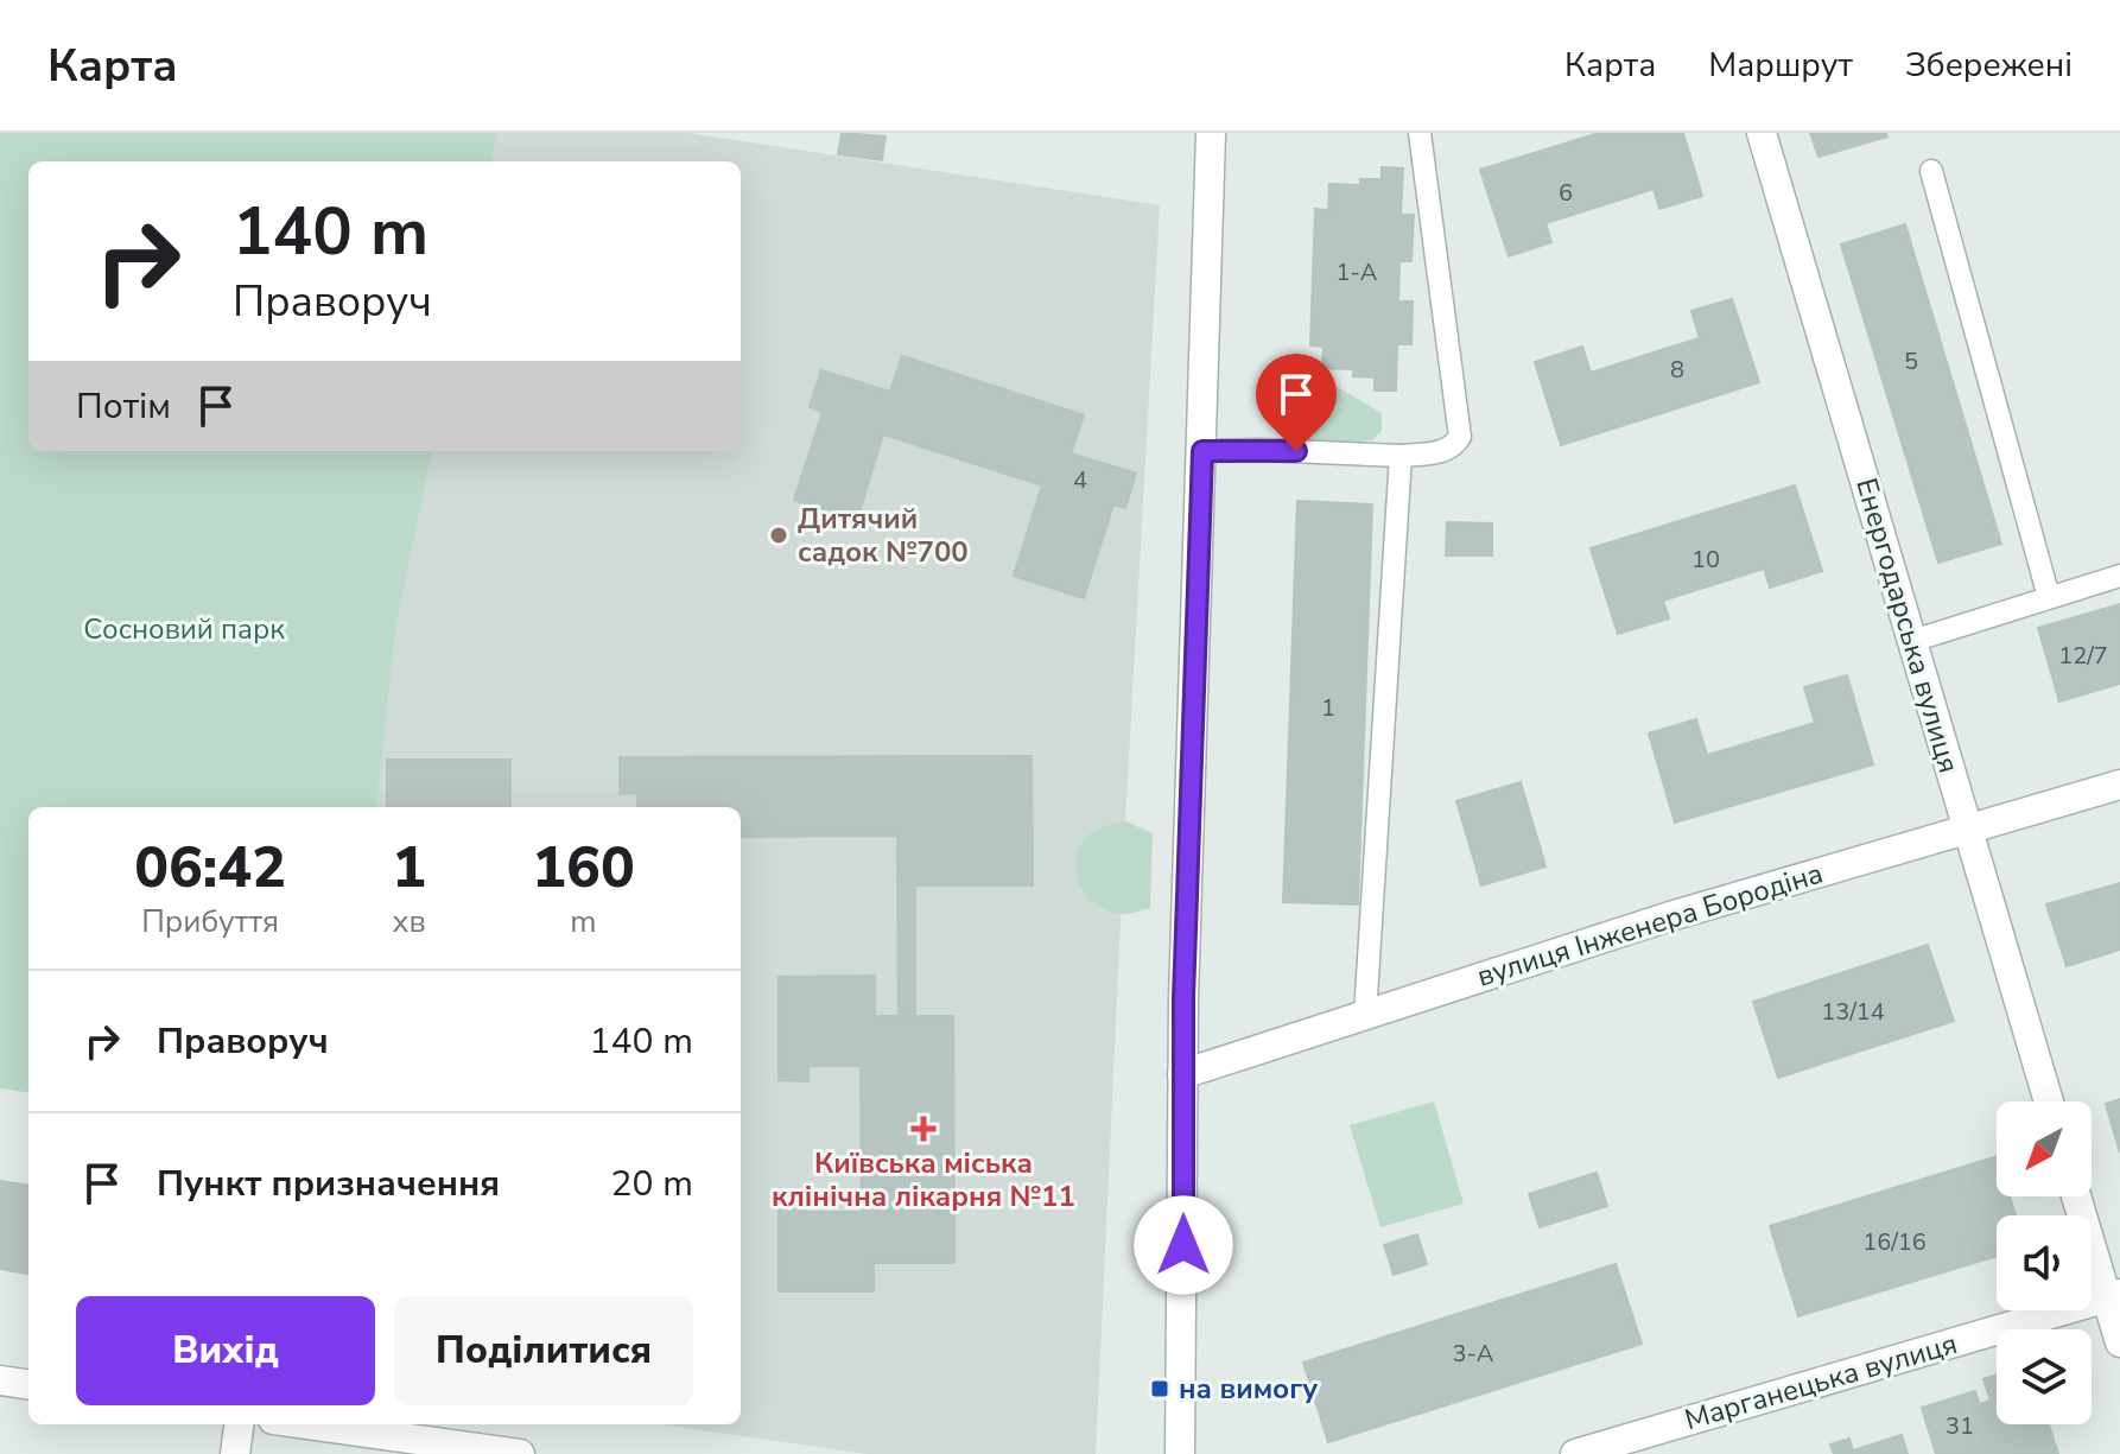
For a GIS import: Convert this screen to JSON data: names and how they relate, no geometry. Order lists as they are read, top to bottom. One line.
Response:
{"streets":{"street":["Енергодарська вулиця","вулиця Інженера Бородіна","Марганецька вулиця"]},"crossings":[["Енергодарська вулиця","вулиця Інженера Бородіна"]],"parks":["Сосновий парк"],"places":{"other":["Дитячий садок №700"],"health":["Київська міська клінічна лікарня №11"],"transit":["на вимогу"]},"house_numbers":["6","1-А","5","8","4","10","12/7","1","13/14","16/16","3-А","31"],"north":"bottom left","page":{"header":"Карта","nav":["Карта","Маршрут","Збережені"],"turn":["140 m","Праворуч"],"then":"Потім","eta":["06:42","Прибуття","1","хв","160","m"],"list":[{"name":"Праворуч","value":"140 m"},{"name":"Пункт призначення","value":"20 m"}],"buttons":["Вихід","Поділитися"]}}
